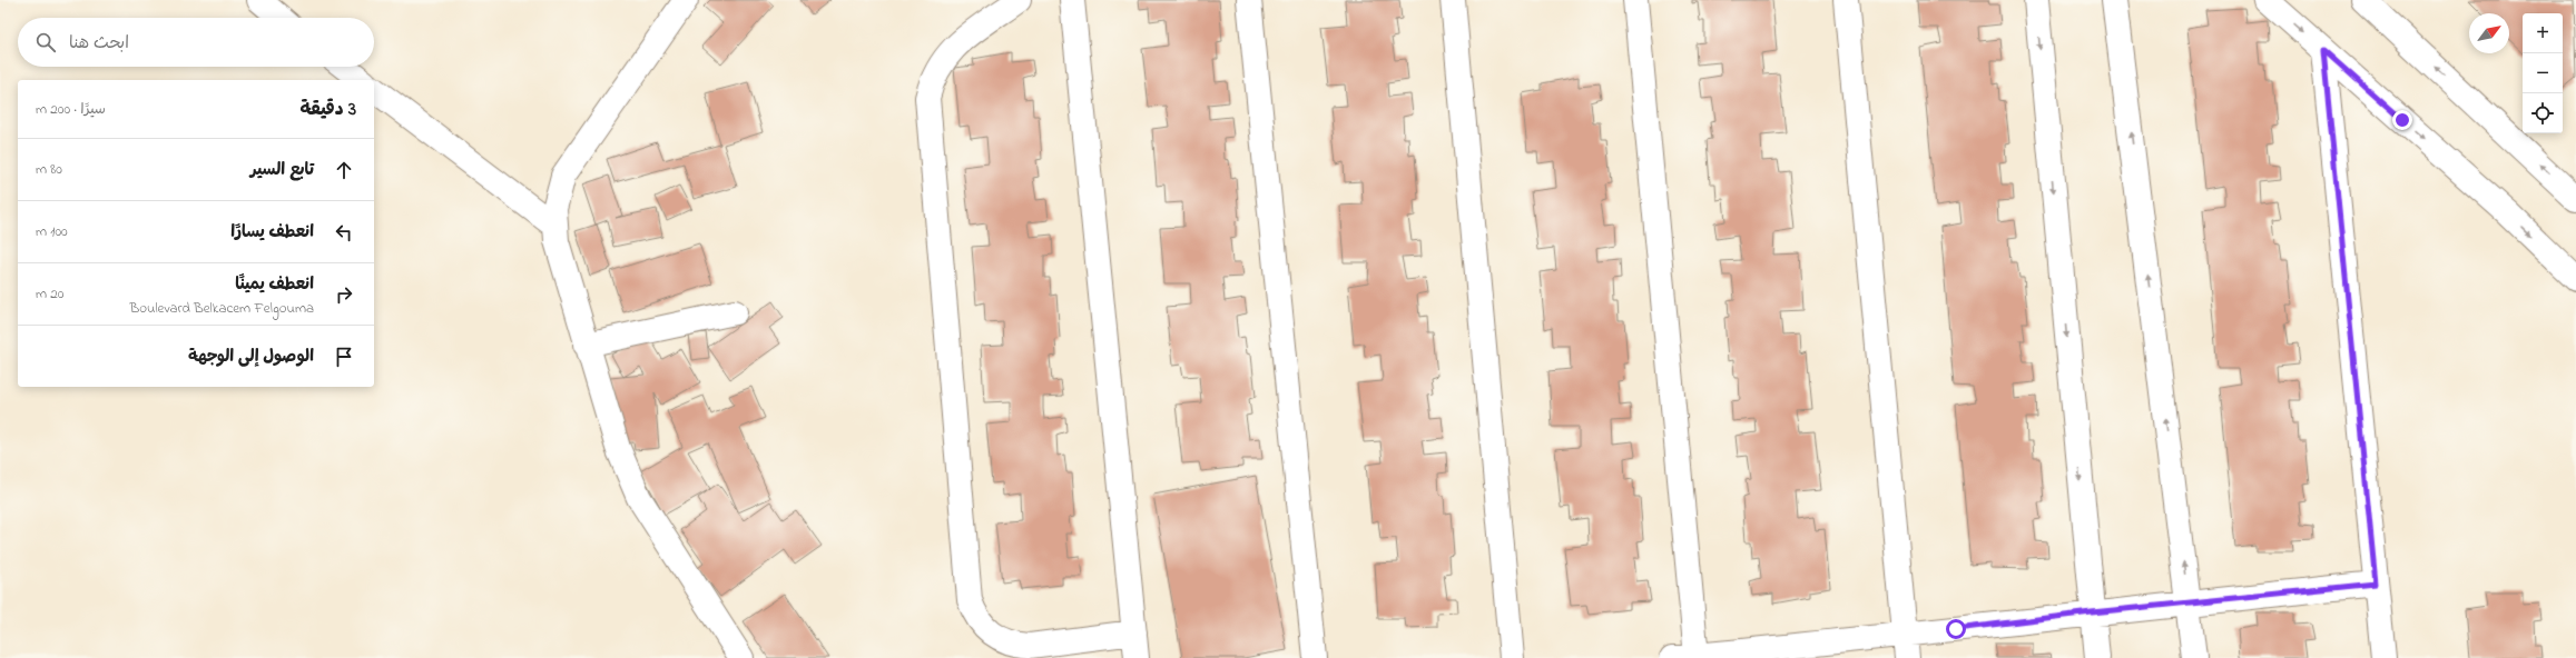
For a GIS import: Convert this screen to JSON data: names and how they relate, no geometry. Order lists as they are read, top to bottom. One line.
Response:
{"north":"top right","page":{"map_buttons":["+","−"],"search":"ابحث هنا","heading":["3 دقيقة","سيرًا · 200 m"],"list":[["تابع السير","80 m"],["انعطف يسارًا","100 m"],["انعطف يمينًا","Boulevard Belkacem Felgouma","20 m"],"الوصول إلى الوجهة"]}}
